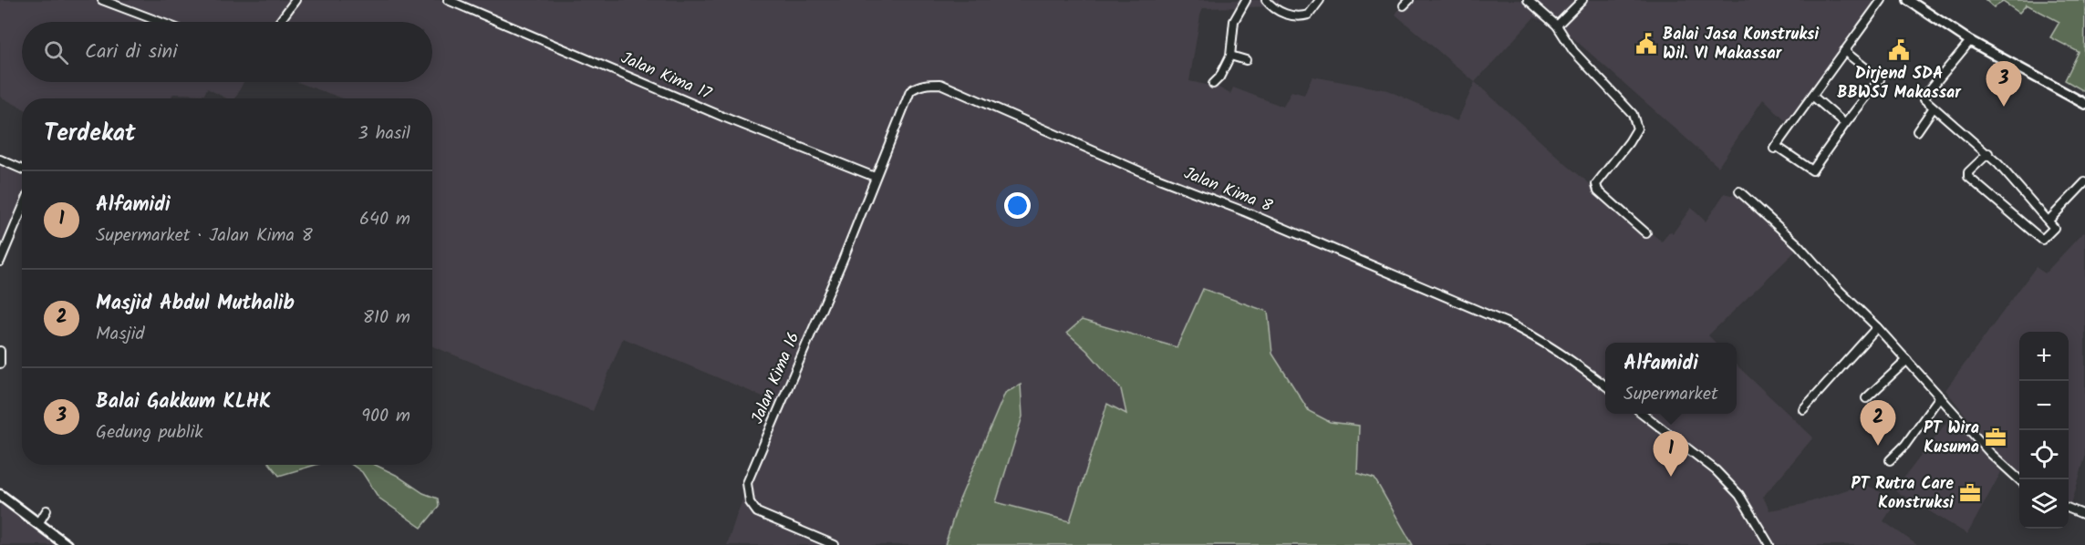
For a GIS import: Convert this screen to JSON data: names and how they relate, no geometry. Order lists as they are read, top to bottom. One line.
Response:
{"streets":{"street":["Jalan Kima 17","Jalan Kima 8","Jalan Kima 16"]},"crossings":[["Jalan Kima 17","Jalan Kima 8"],["Jalan Kima 17","Jalan Kima 16"],["Jalan Kima 8","Jalan Kima 16"]],"places":{"public building":["Balai Jasa Konstruksi Wil. VI Makassar","Dirjend SDA BBWSJ Makassar"],"office":["PT Wira Kusuma","PT Rutra Care Konstruksi"]},"page":{"search":"Cari di sini","pins":["3","2","1"],"heading":["Terdekat","3 hasil"],"list":[{"mark":"1","name":"Alfamidi","note":"Supermarket · Jalan Kima 8","value":"640 m"},{"mark":"2","name":"Masjid Abdul Muthalib","note":"Masjid","value":"810 m"},{"mark":"3","name":"Balai Gakkum KLHK","note":"Gedung publik","value":"900 m"}],"map_buttons":["+","−"],"popup":["Alfamidi","Supermarket"]}}
